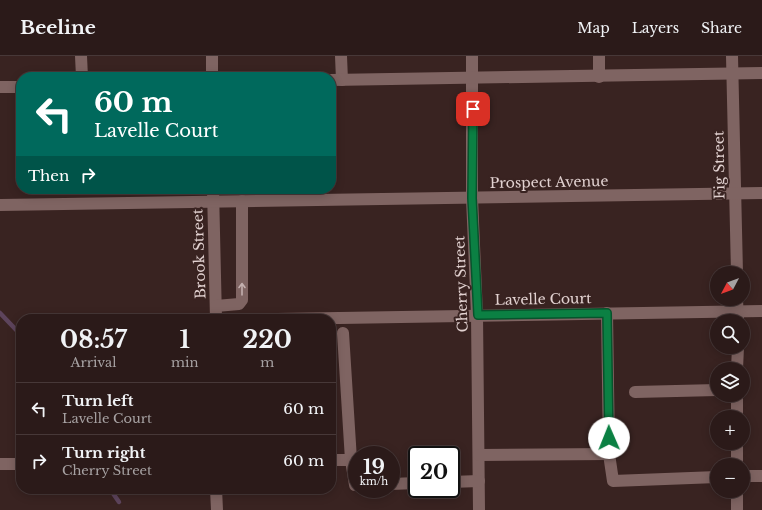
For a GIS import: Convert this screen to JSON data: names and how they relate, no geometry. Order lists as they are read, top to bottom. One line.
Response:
{"streets":{"street":["Fig Street","Prospect Avenue","Brook Street","Cherry Street","Lavelle Court"]},"crossings":[["Fig Street","Prospect Avenue"],["Prospect Avenue","Brook Street"],["Prospect Avenue","Cherry Street"],["Cherry Street","Lavelle Court"]],"north":"bottom left","page":{"header":"Beeline","nav":["Map","Layers","Share"],"turn":["60 m","Lavelle Court"],"then":"Then","map_buttons":["+","−"],"eta":["08:57","Arrival","1","min","220","m"],"list":[{"name":"Turn left","note":"Lavelle Court","value":"60 m"},{"name":"Turn right","note":"Cherry Street","value":"60 m"}],"speed":"19 km/h","limit":"20"}}
